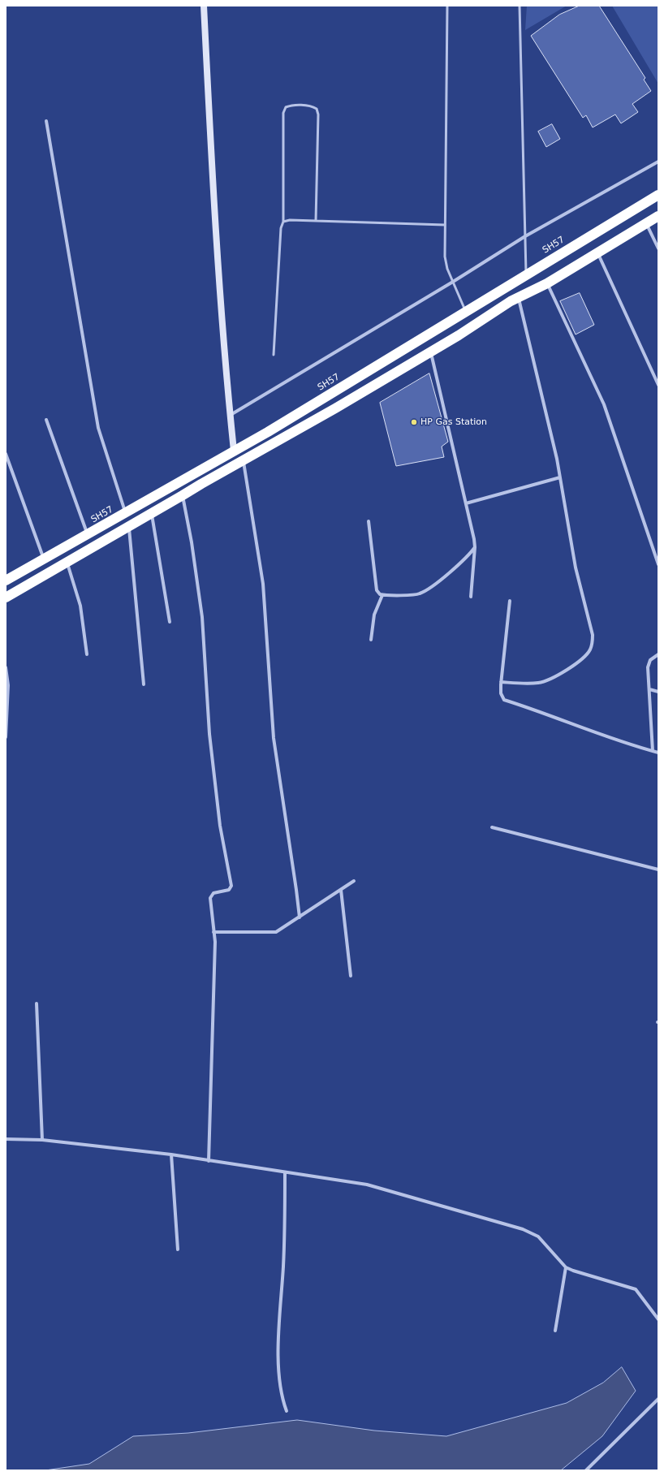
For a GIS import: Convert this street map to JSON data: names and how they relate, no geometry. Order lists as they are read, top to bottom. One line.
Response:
{"streets":{"highway":["SH57"]},"places":["HP Gas Station"]}
